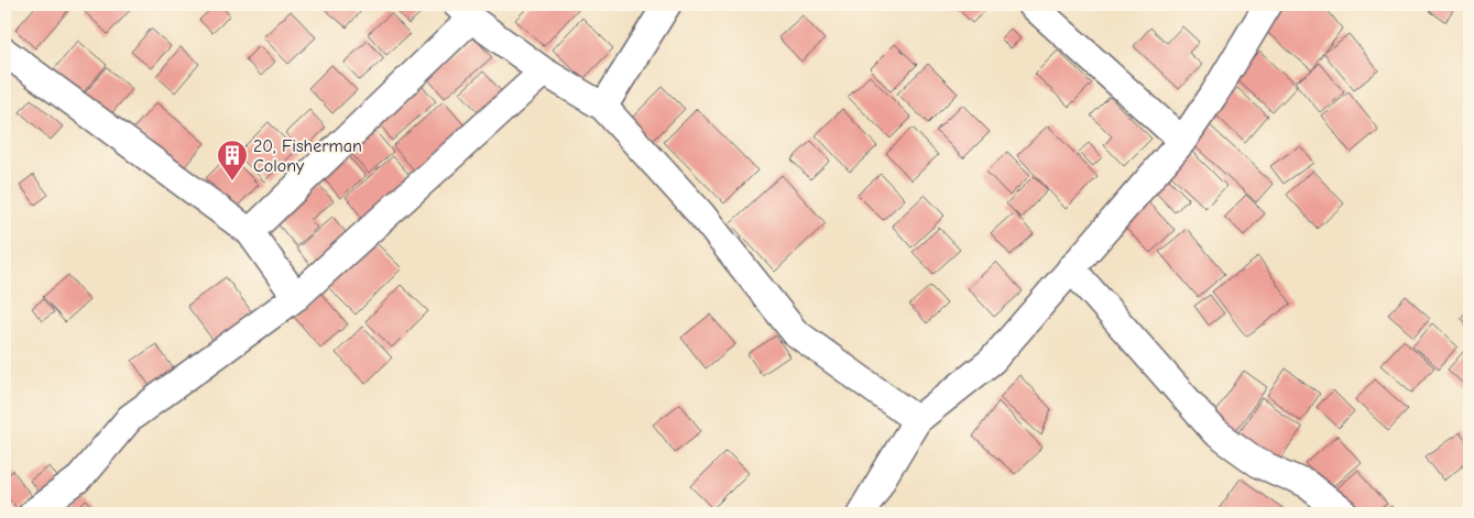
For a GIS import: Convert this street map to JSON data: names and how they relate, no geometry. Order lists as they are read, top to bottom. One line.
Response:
{"places":{"building":["20, Fisherman Colony"]}}
